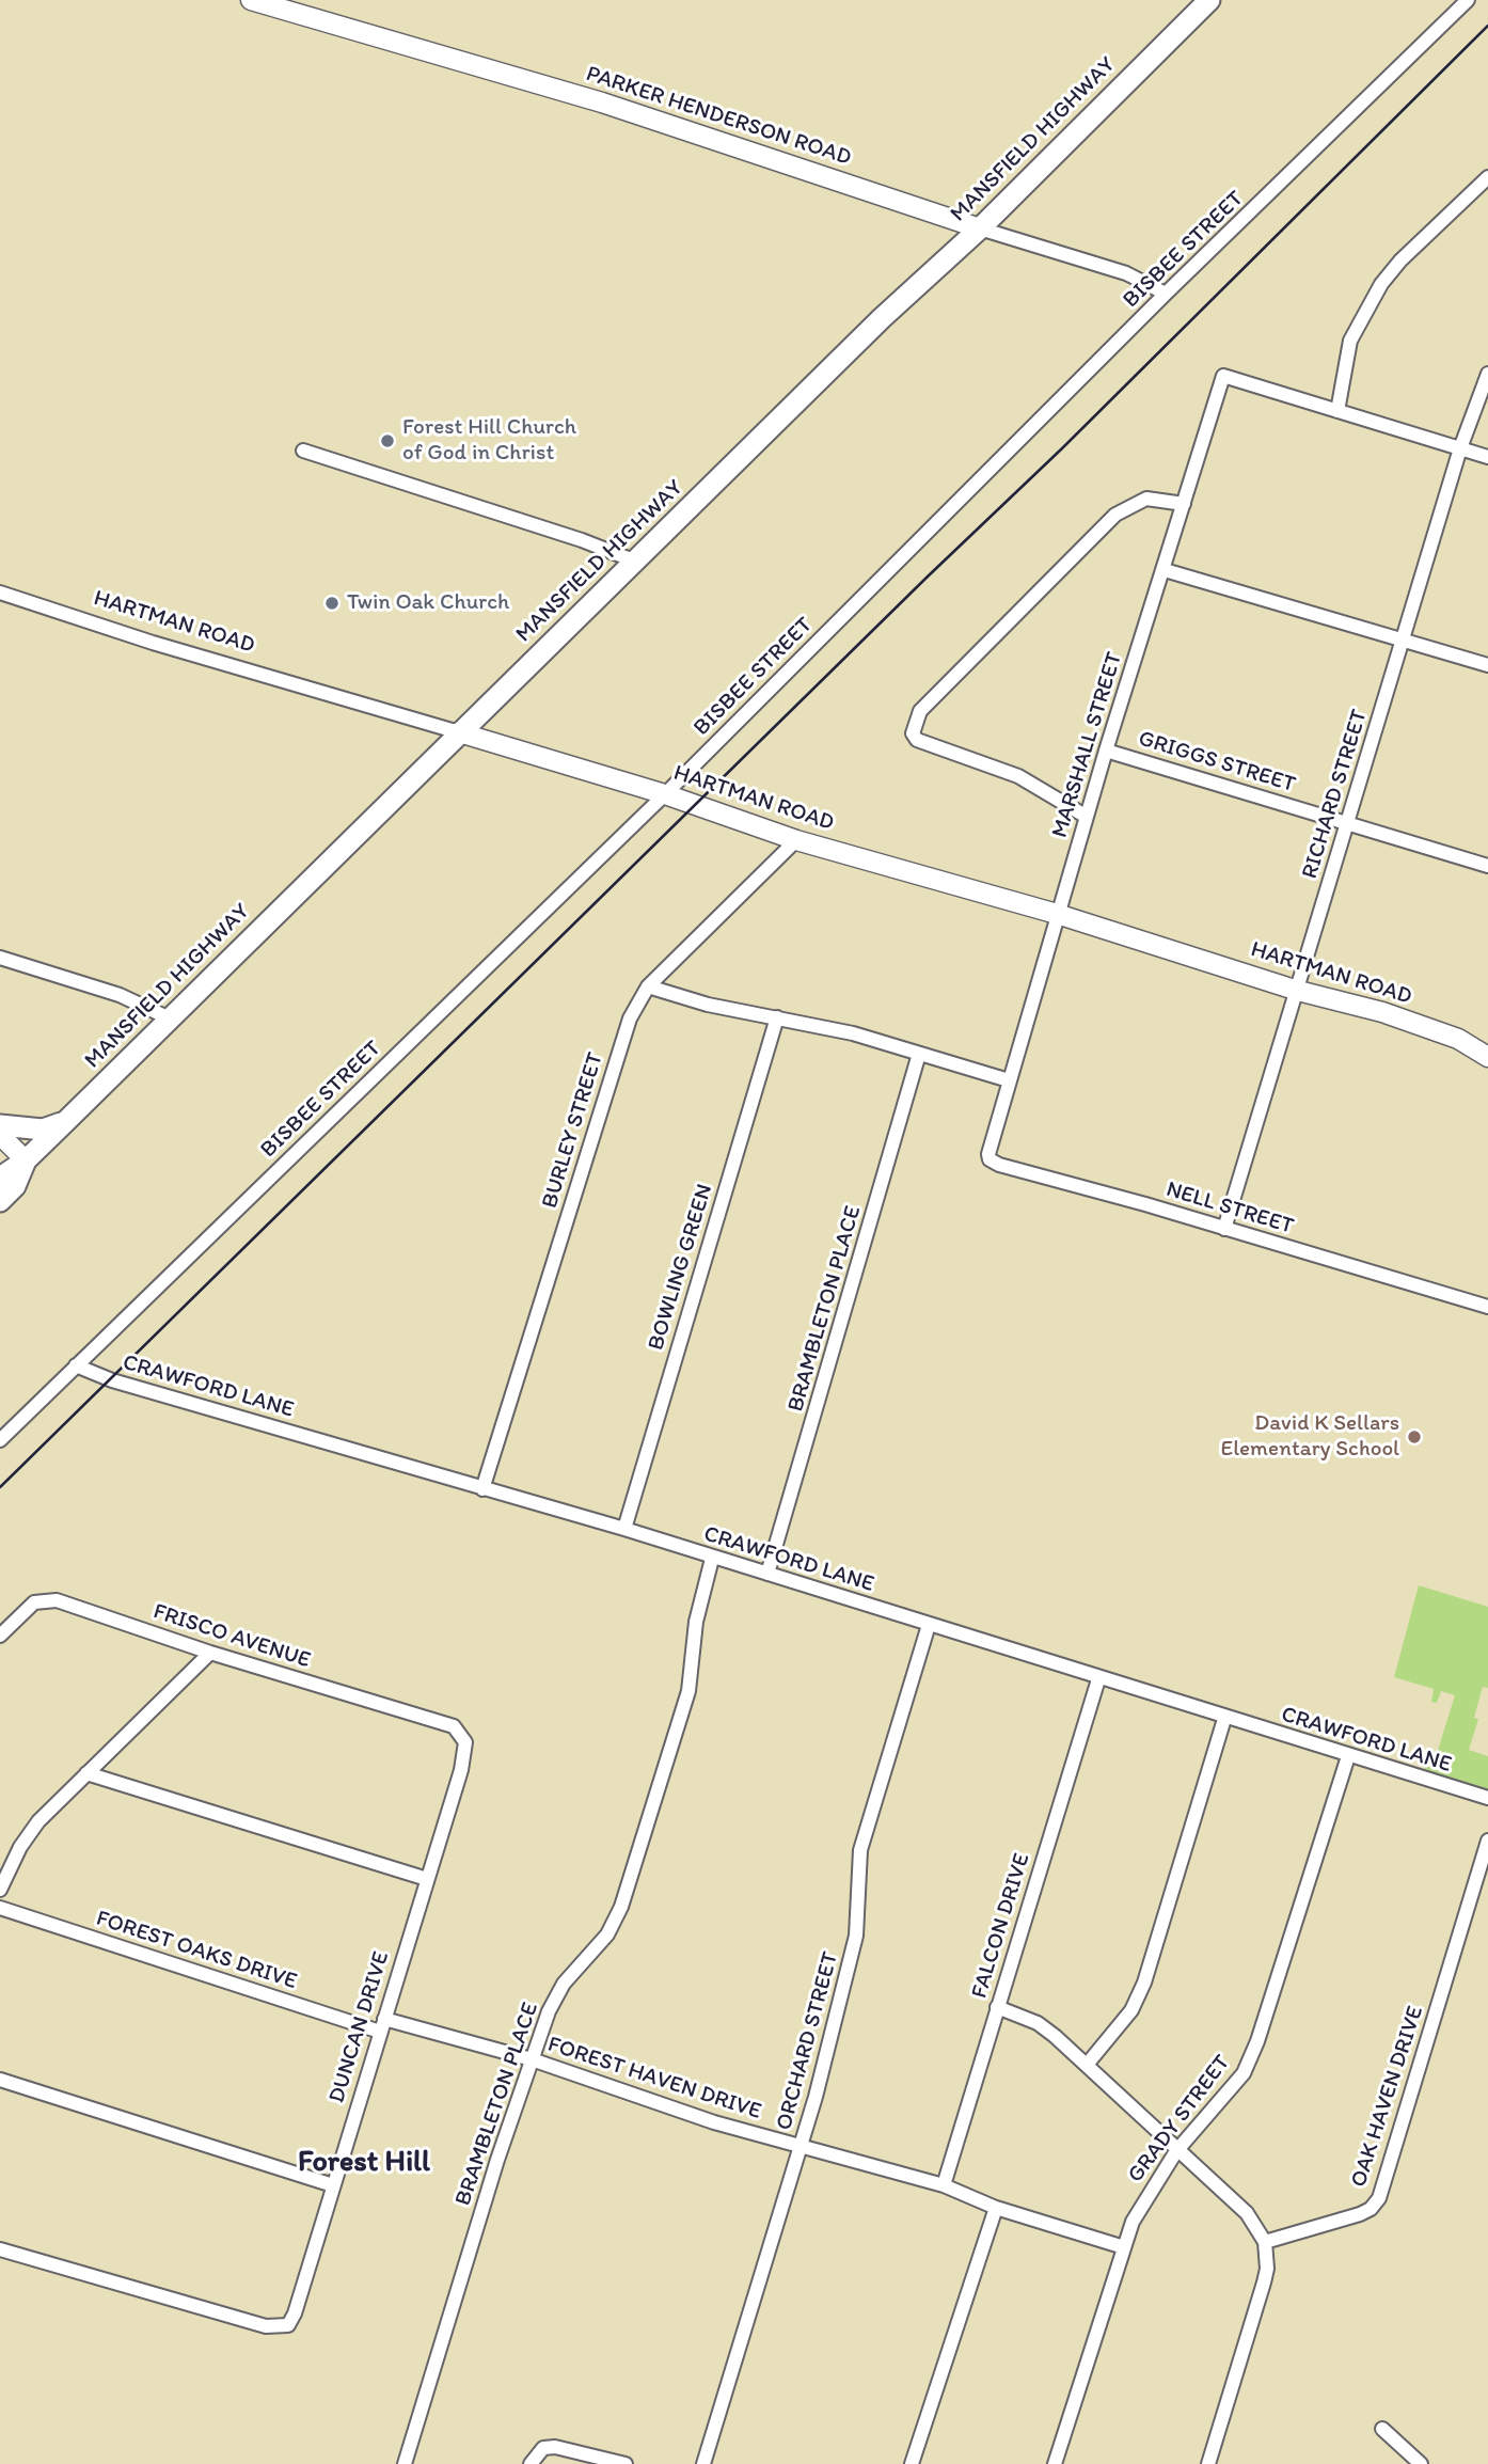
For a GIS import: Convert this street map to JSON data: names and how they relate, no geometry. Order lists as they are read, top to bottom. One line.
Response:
{"streets":{"main road":["MANSFIELD HIGHWAY"],"street":["PARKER HENDERSON ROAD","BISBEE STREET","HARTMAN ROAD","MARSHALL STREET","GRIGGS STREET","RICHARD STREET","BURLEY STREET","NELL STREET","BOWLING GREEN","BRAMBLETON PLACE","CRAWFORD LANE","FRISCO AVENUE","FALCON DRIVE","FOREST OAKS DRIVE","DUNCAN DRIVE","ORCHARD STREET","FOREST HAVEN DRIVE","OAK HAVEN DRIVE","GRADY STREET"]},"crossings":[["PARKER HENDERSON ROAD","MANSFIELD HIGHWAY"],["PARKER HENDERSON ROAD","BISBEE STREET"],["MANSFIELD HIGHWAY","HARTMAN ROAD"],["BISBEE STREET","HARTMAN ROAD"],["BISBEE STREET","CRAWFORD LANE"],["HARTMAN ROAD","MARSHALL STREET"],["HARTMAN ROAD","RICHARD STREET"],["HARTMAN ROAD","BURLEY STREET"],["MARSHALL STREET","GRIGGS STREET"],["MARSHALL STREET","NELL STREET"],["GRIGGS STREET","RICHARD STREET"],["RICHARD STREET","NELL STREET"],["BURLEY STREET","CRAWFORD LANE"],["BOWLING GREEN","CRAWFORD LANE"],["BRAMBLETON PLACE","CRAWFORD LANE"],["BRAMBLETON PLACE","FOREST HAVEN DRIVE"],["CRAWFORD LANE","FALCON DRIVE"],["CRAWFORD LANE","ORCHARD STREET"],["CRAWFORD LANE","GRADY STREET"],["FRISCO AVENUE","DUNCAN DRIVE"],["FALCON DRIVE","FOREST HAVEN DRIVE"],["FOREST OAKS DRIVE","DUNCAN DRIVE"],["FOREST OAKS DRIVE","FOREST HAVEN DRIVE"],["DUNCAN DRIVE","FOREST HAVEN DRIVE"],["ORCHARD STREET","FOREST HAVEN DRIVE"],["FOREST HAVEN DRIVE","GRADY STREET"]],"districts":["Forest Hill"],"places":["Forest Hill Church of God in Christ","Twin Oak Church","David K Sellars Elementary School"]}
